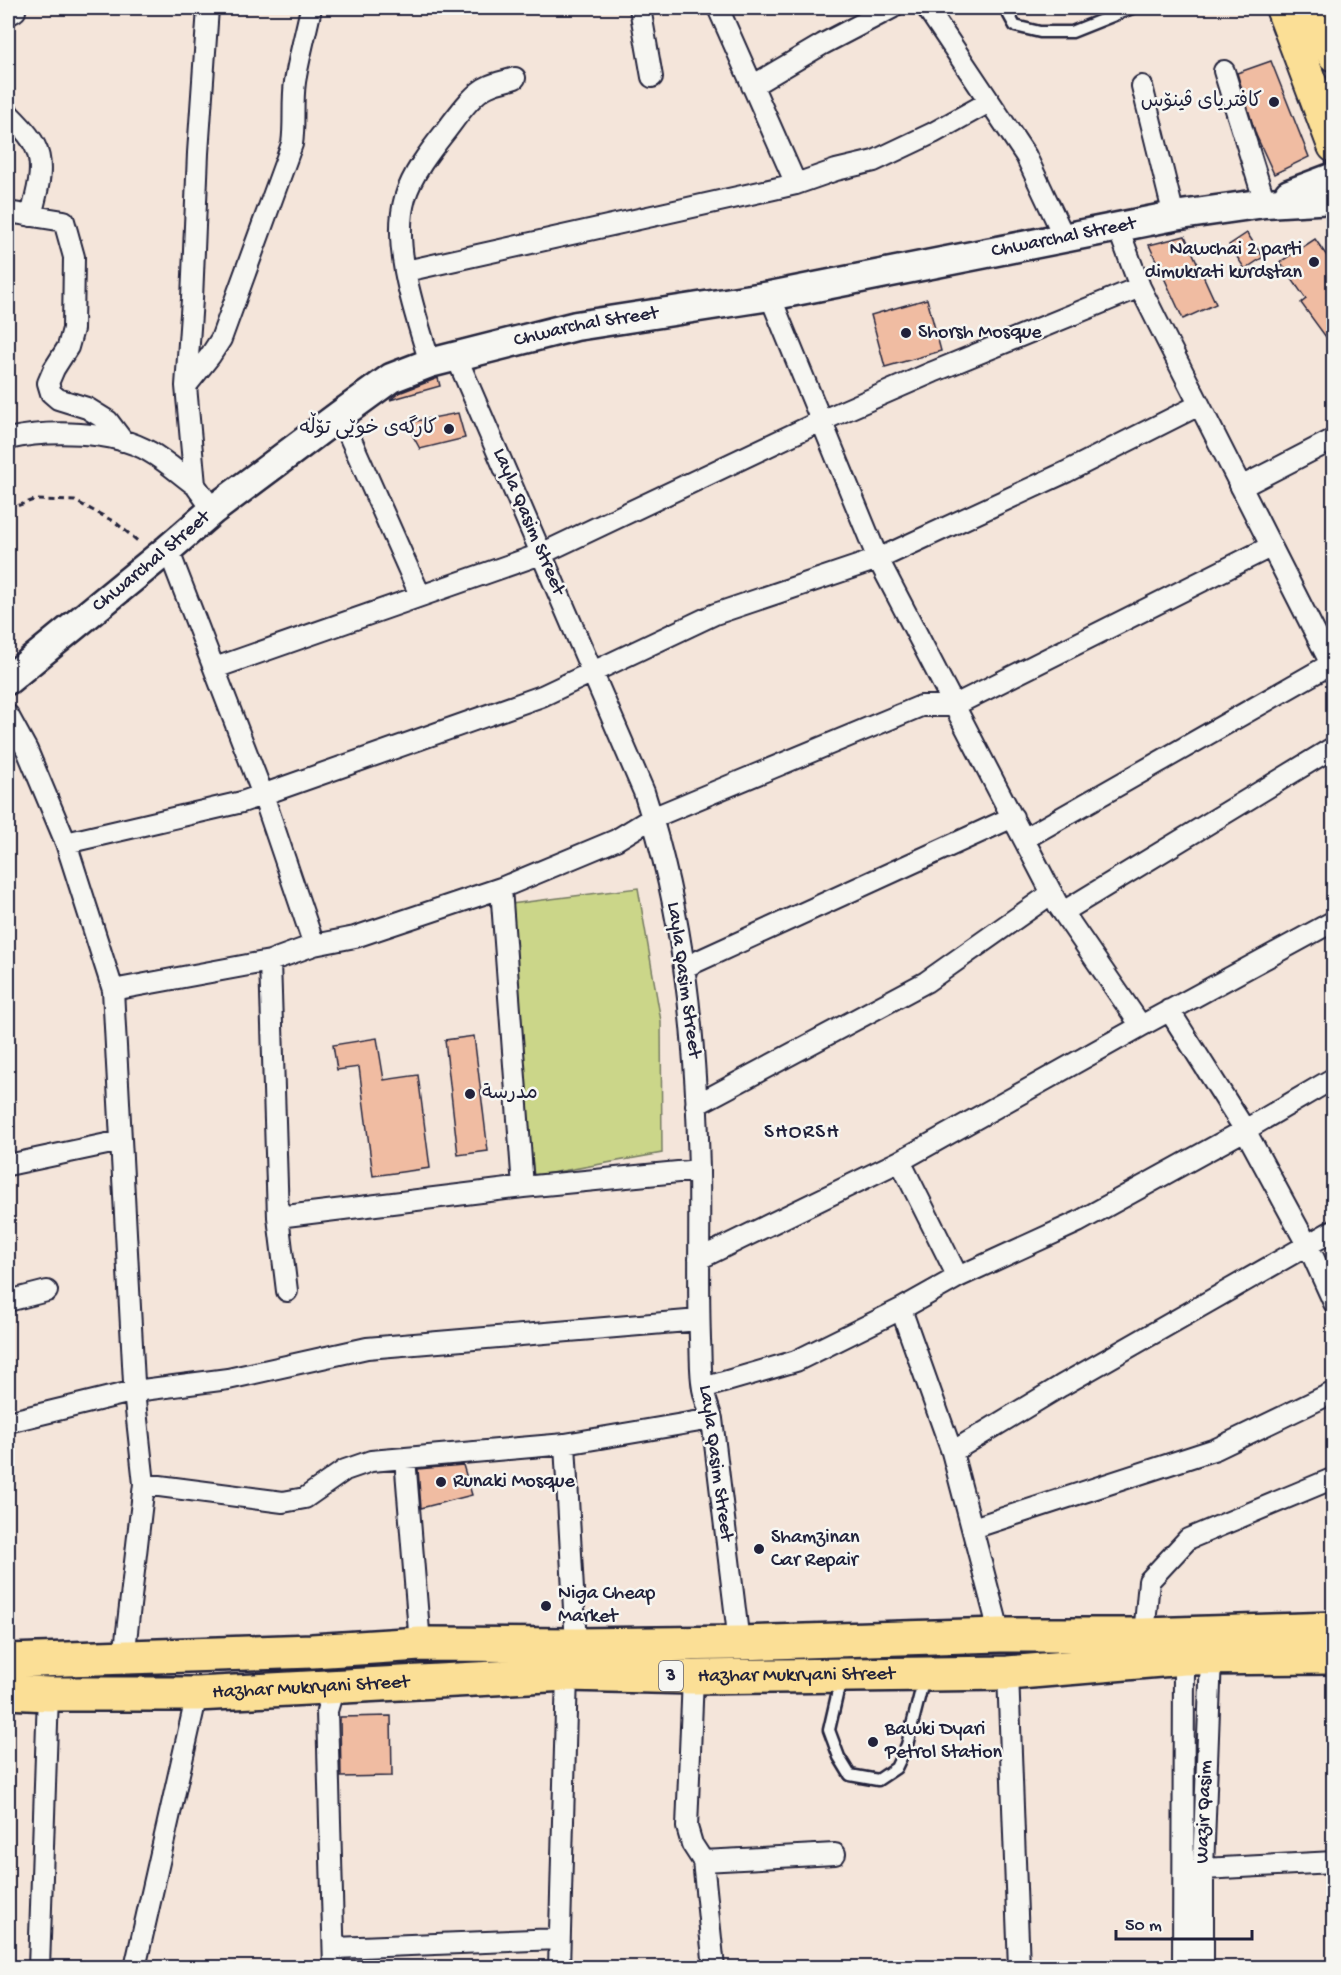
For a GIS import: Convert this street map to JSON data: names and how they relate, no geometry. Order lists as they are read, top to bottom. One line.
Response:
{"streets":{"highway":["Hazhar Mukryani Street","3"],"main road":["Chwarchal Street"],"street":["Layla Qasim Street","Wazir Qasim"]},"crossings":[["Chwarchal Street","Layla Qasim Street"],["Layla Qasim Street","Hazhar Mukryani Street"],["Hazhar Mukryani Street","Wazir Qasim"]],"districts":["SHORSH"],"places":["کافتریای ڤینۆس","Nawchai 2 parti dimukrati kurdstan","Shorsh Mosque","کارگەی خوێی تۆڵە","مدرسة","Runaki Mosque","Shamzinan Car Repair","Niga Cheap Market","Bawki Dyari Petrol Station"],"scale_bar":"50 m"}
